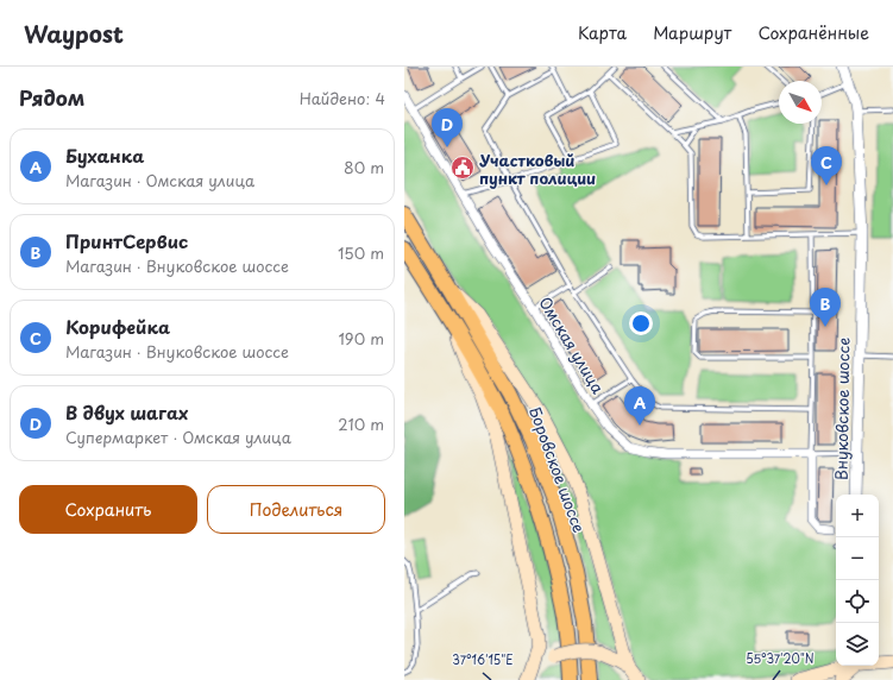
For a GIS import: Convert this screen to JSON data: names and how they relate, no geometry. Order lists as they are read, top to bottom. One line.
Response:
{"streets":{"main road":["Боровское шоссе"],"street":["Омская улица","Внуковское шоссе"]},"places":{"public building":["Участковый пункт полиции"]},"north":"bottom right","page":{"header":"Waypost","nav":["Карта","Маршрут","Сохранённые"],"heading":["Рядом","Найдено: 4"],"pins":["D","C","B","A"],"list":[{"mark":"A","name":"Буханка","note":"Магазин · Омская улица","value":"80 m"},{"mark":"B","name":"ПринтСервис","note":"Магазин · Внуковское шоссе","value":"150 m"},{"mark":"C","name":"Корифейка","note":"Магазин · Внуковское шоссе","value":"190 m"},{"mark":"D","name":"В двух шагах","note":"Супермаркет · Омская улица","value":"210 m"}],"buttons":["Сохранить","Поделиться"],"map_buttons":["+","−"]},"coordinates":["55°37'20\"N","37°16'15\"E"]}
